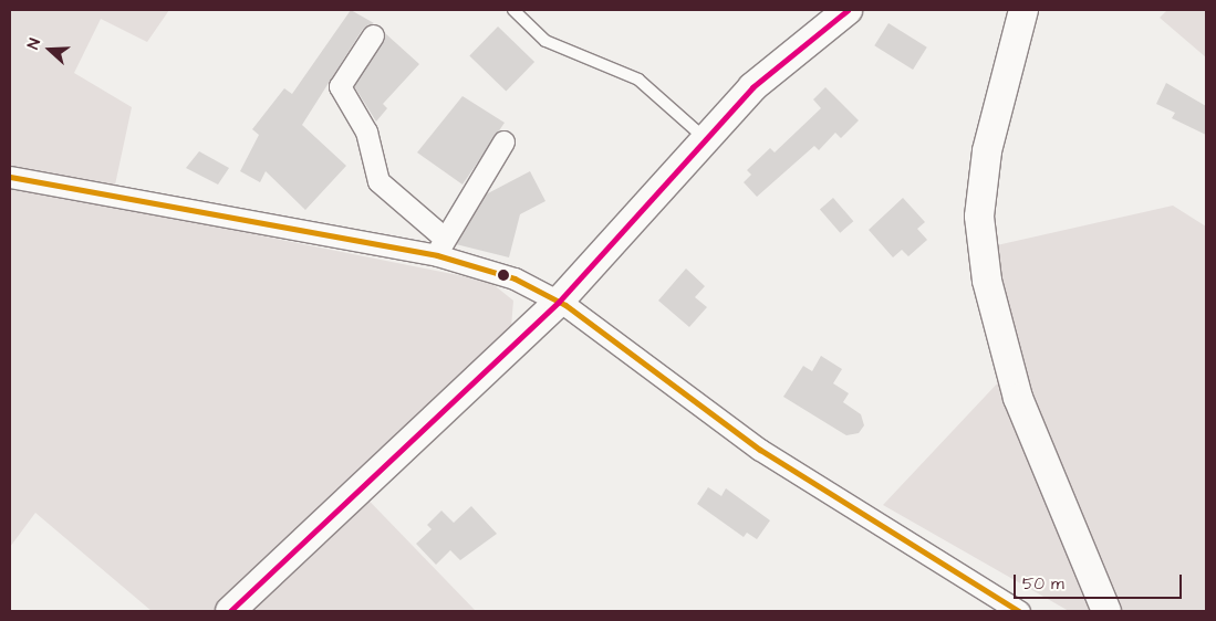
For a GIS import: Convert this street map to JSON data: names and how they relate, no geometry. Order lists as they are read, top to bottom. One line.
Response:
{"scale_bar":"50 m","north":"left"}
